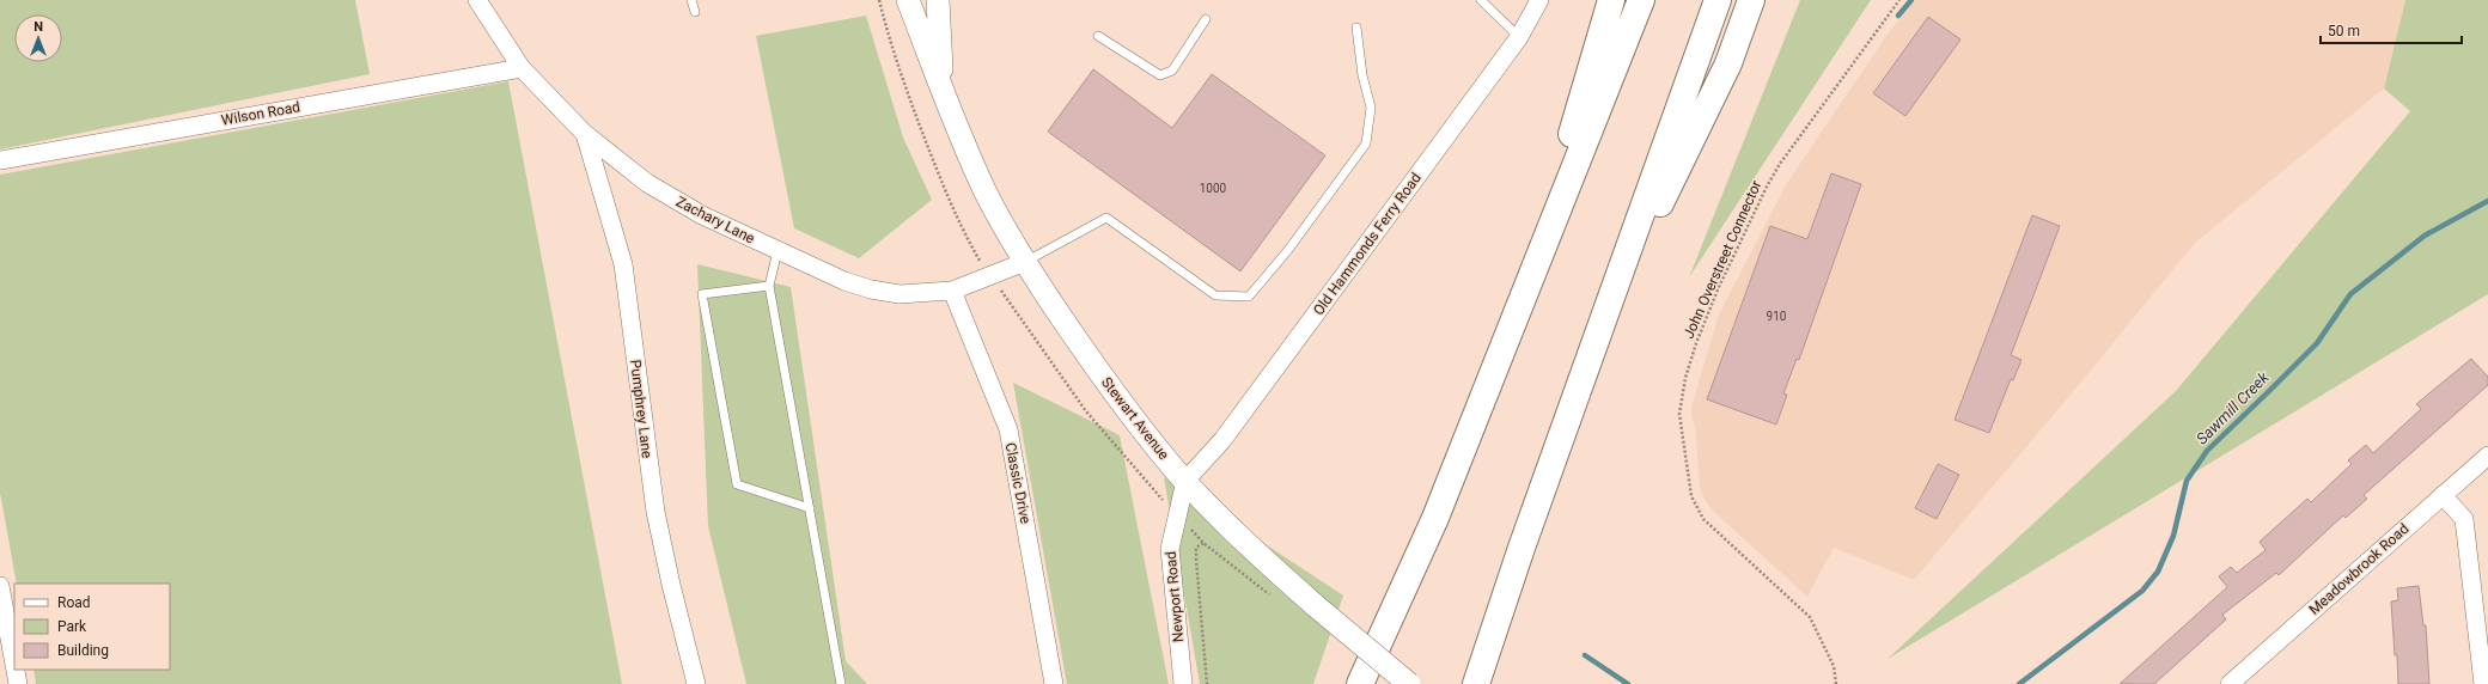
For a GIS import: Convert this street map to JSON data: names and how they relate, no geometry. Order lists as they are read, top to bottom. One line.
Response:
{"streets":{"street":["Wilson Road","Zachary Lane","Old Hammonds Ferry Road","Pumphrey Lane","Stewart Avenue","Classic Drive","Meadowbrook Road","Newport Road"],"path":["John Overstreet Connector"]},"crossings":[["Wilson Road","Zachary Lane"],["Zachary Lane","Pumphrey Lane"],["Zachary Lane","Stewart Avenue"],["Zachary Lane","Classic Drive"],["Old Hammonds Ferry Road","Stewart Avenue"],["Old Hammonds Ferry Road","Newport Road"],["Stewart Avenue","Newport Road"]],"water":["Sawmill Creek"],"house_numbers":["1000","910"],"legend":["Road","Park","Building"],"scale_bar":"50 m","north":"top"}
